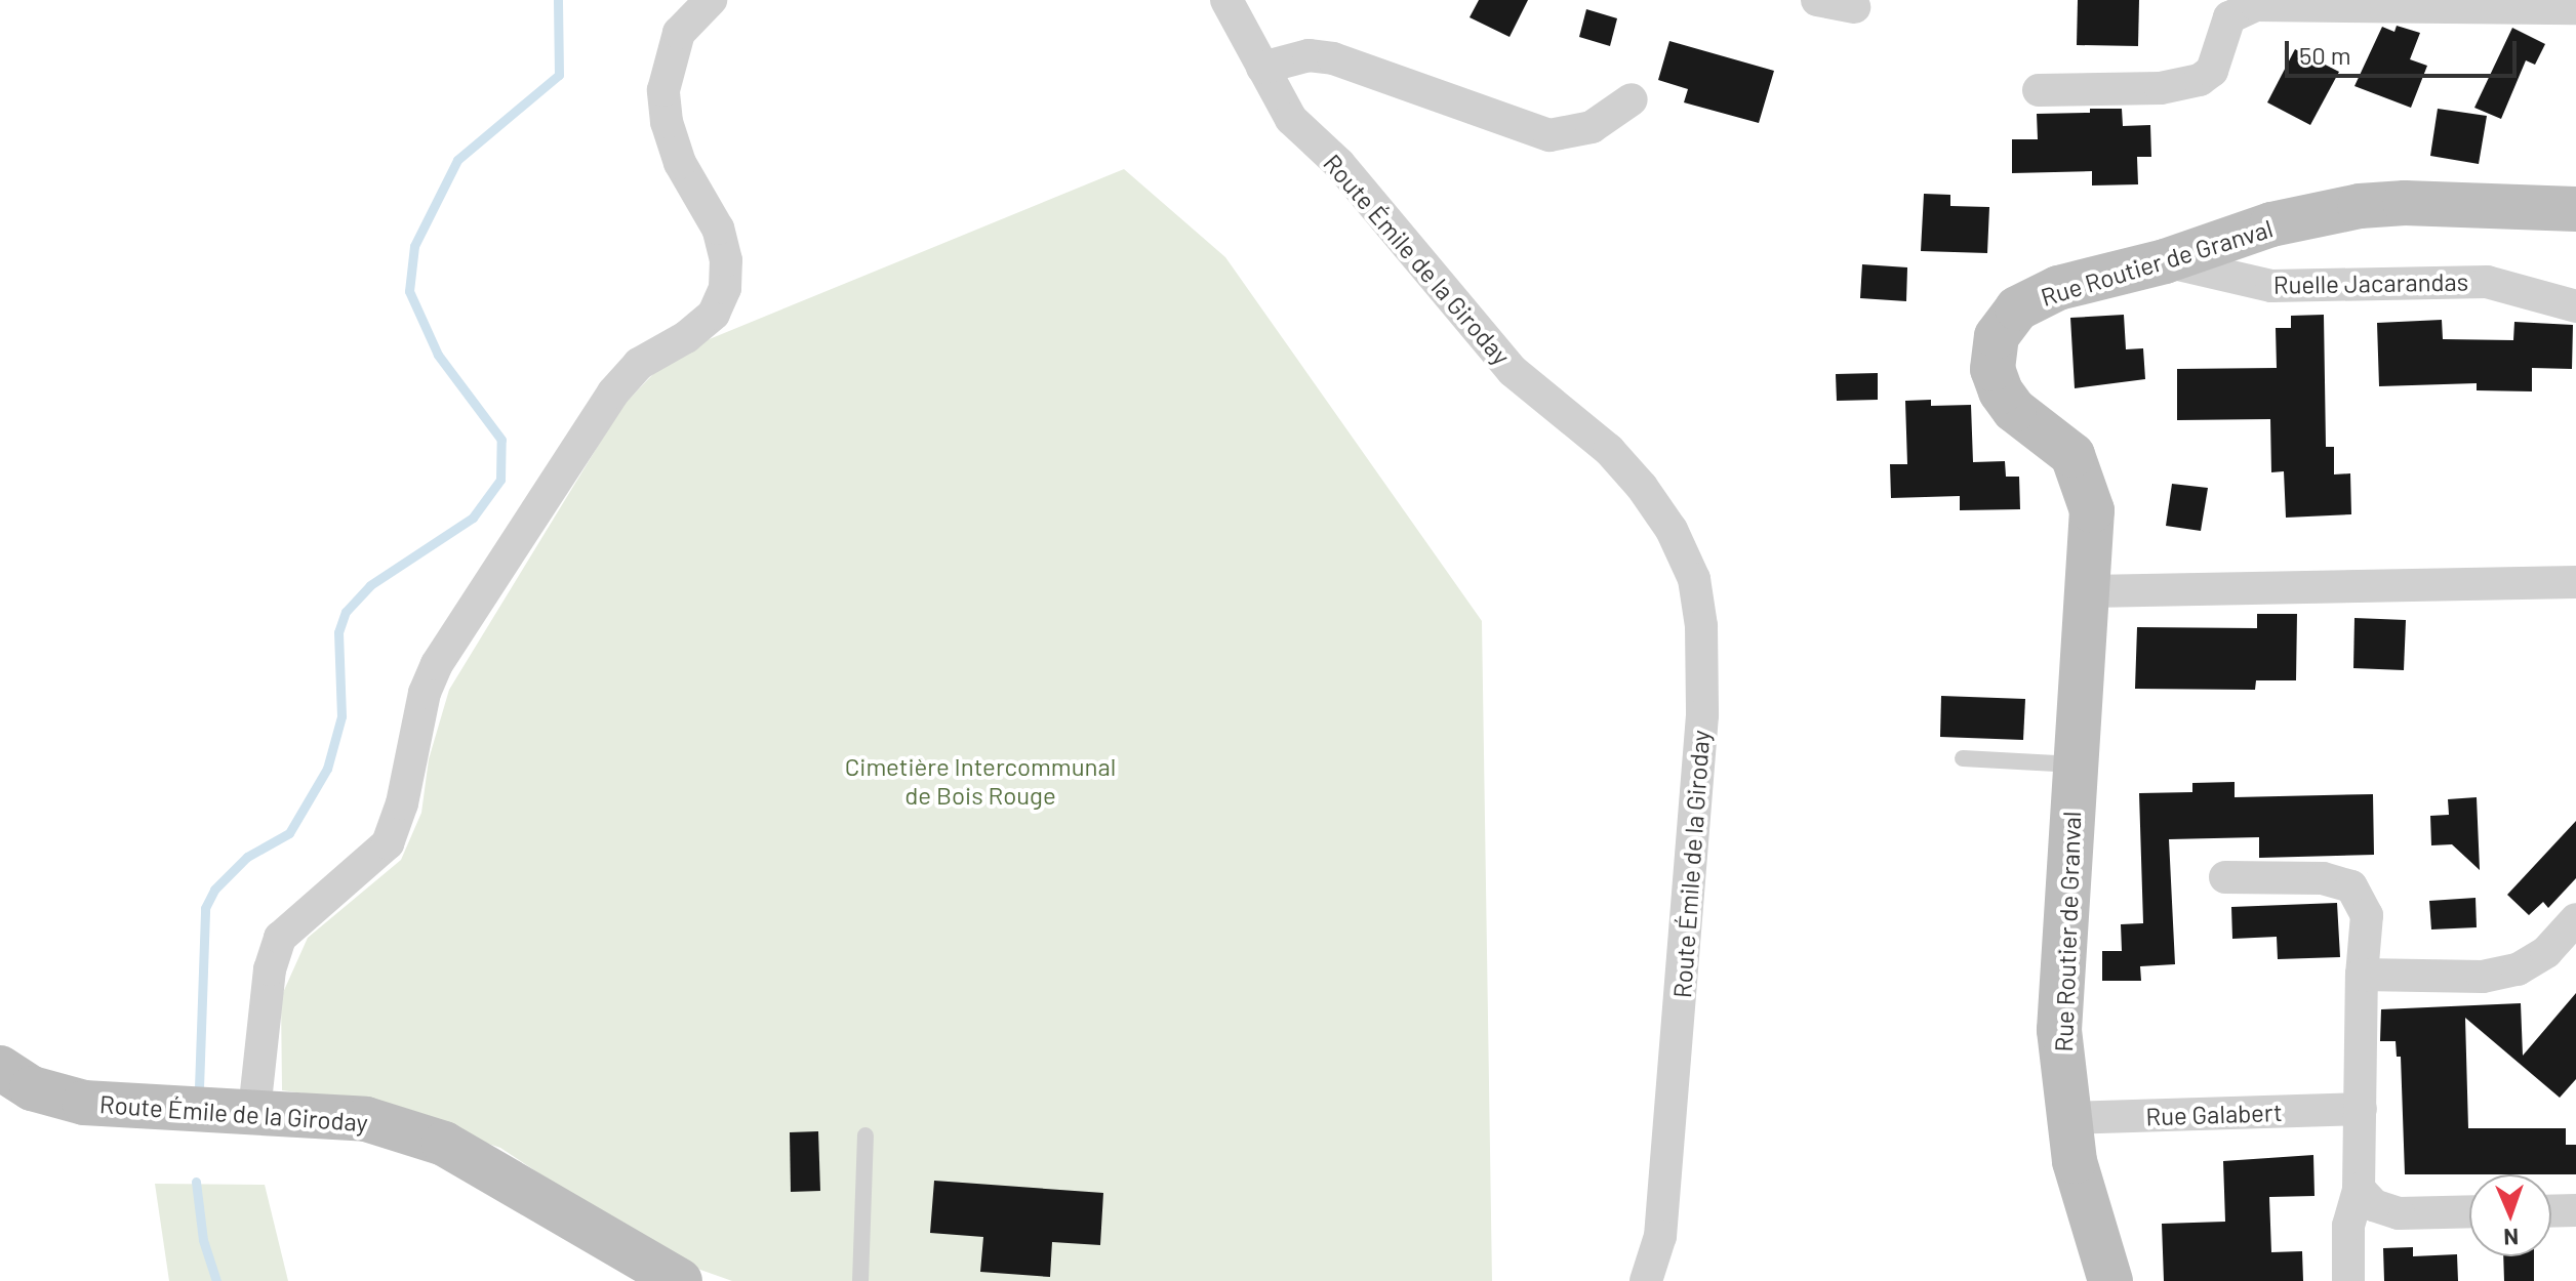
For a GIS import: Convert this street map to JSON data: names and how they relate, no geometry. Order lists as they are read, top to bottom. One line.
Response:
{"streets":{"street":["Route Émile de la Giroday","Rue Routier de Granval","Ruelle Jacarandas","Rue Galabert"]},"crossings":[["Rue Routier de Granval","Ruelle Jacarandas"],["Rue Routier de Granval","Rue Galabert"]],"parks":["Cimetière Intercommunal de Bois Rouge"],"scale_bar":"50 m","north":"bottom"}
